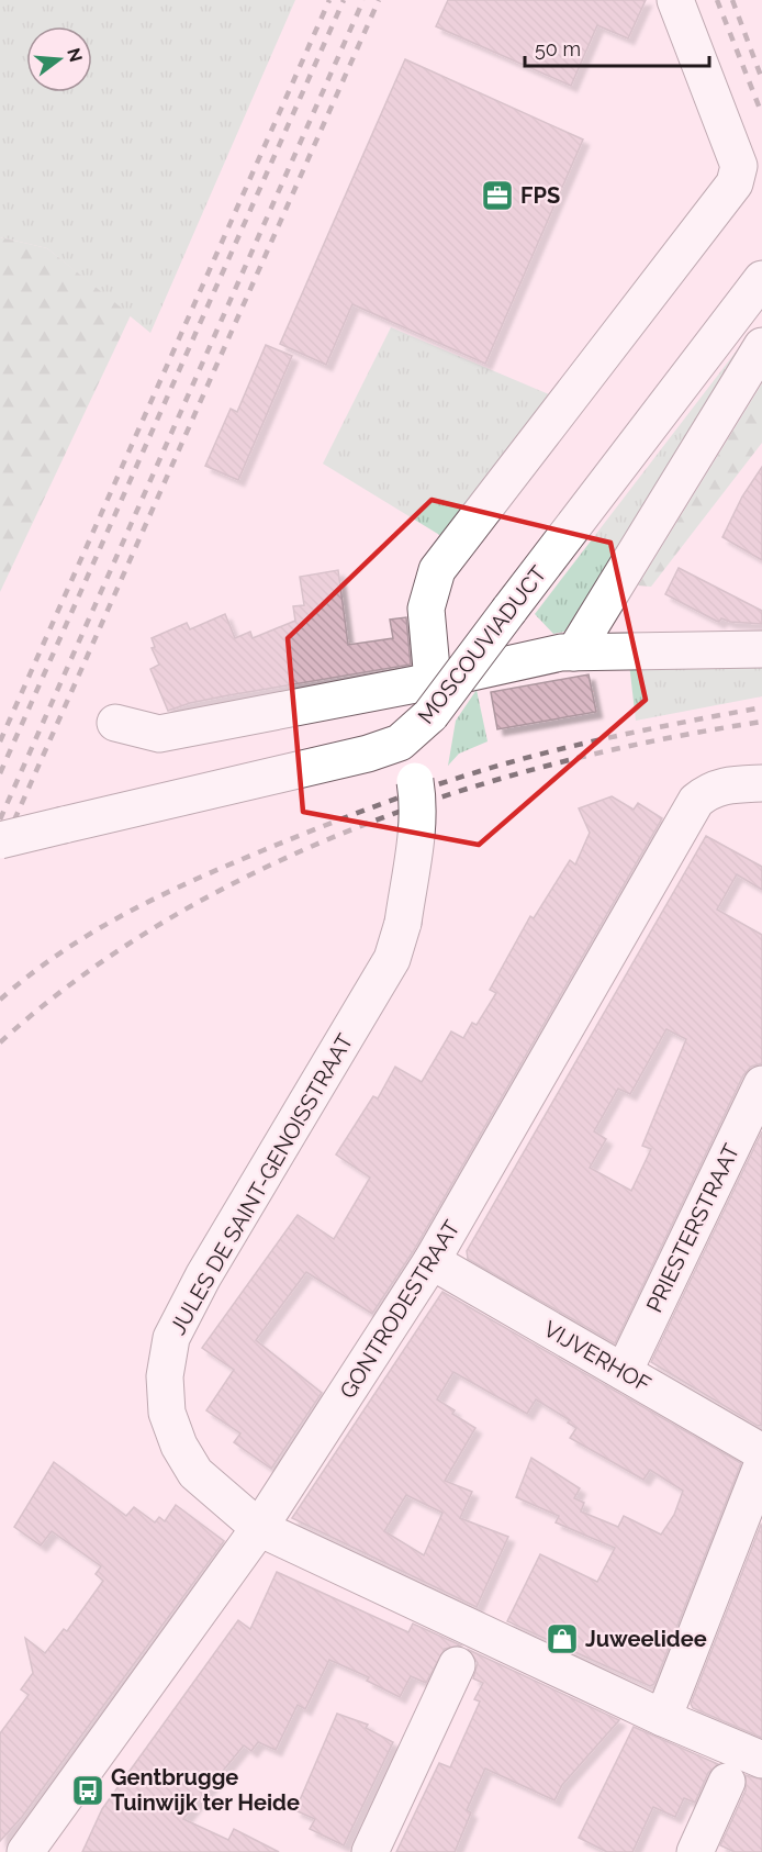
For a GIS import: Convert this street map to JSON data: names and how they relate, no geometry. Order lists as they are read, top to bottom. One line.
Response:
{"streets":{"street":["MOSCOUVIADUCT","JULES DE SAINT-GENOISSTRAAT","PRIESTERSTRAAT","GONTRODESTRAAT","VIJVERHOF"]},"crossings":[["MOSCOUVIADUCT","JULES DE SAINT-GENOISSTRAAT"],["JULES DE SAINT-GENOISSTRAAT","GONTRODESTRAAT"],["PRIESTERSTRAAT","VIJVERHOF"],["GONTRODESTRAAT","VIJVERHOF"]],"places":{"office":["FPS"],"shop":["Juweelidee"],"bus stop":["Gentbrugge Tuinwijk ter Heide"]},"scale_bar":"50 m","north":"right"}
